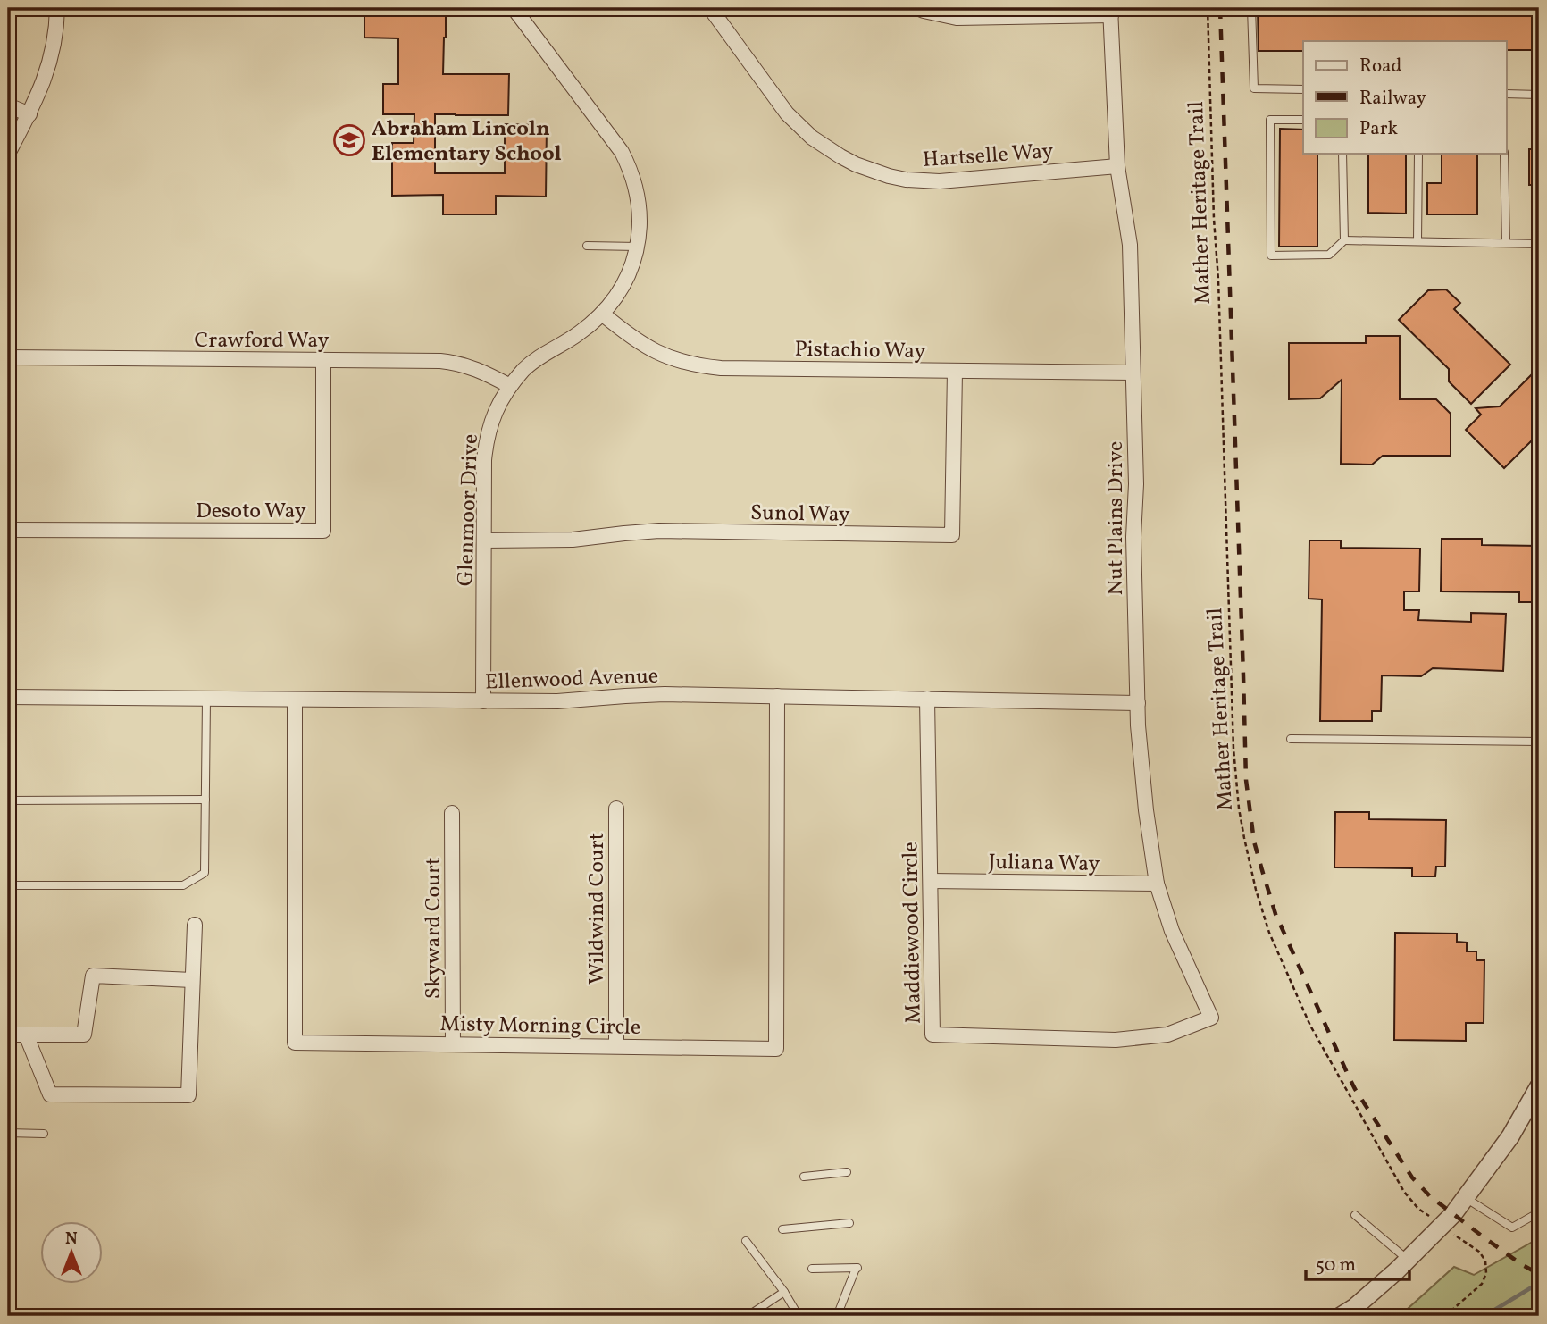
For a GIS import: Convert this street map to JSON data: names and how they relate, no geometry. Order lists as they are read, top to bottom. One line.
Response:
{"streets":{"street":["Hartselle Way","Crawford Way","Pistachio Way","Desoto Way","Glenmoor Drive","Sunol Way","Nut Plains Drive","Ellenwood Avenue","Juliana Way","Wildwind Court","Skyward Court","Maddiewood Circle","Misty Morning Circle"],"path":["Mather Heritage Trail"]},"crossings":[["Hartselle Way","Nut Plains Drive"],["Crawford Way","Desoto Way"],["Crawford Way","Glenmoor Drive"],["Pistachio Way","Glenmoor Drive"],["Pistachio Way","Sunol Way"],["Pistachio Way","Nut Plains Drive"],["Glenmoor Drive","Sunol Way"],["Glenmoor Drive","Ellenwood Avenue"],["Nut Plains Drive","Ellenwood Avenue"],["Nut Plains Drive","Juliana Way"],["Nut Plains Drive","Maddiewood Circle"],["Ellenwood Avenue","Maddiewood Circle"],["Ellenwood Avenue","Misty Morning Circle"],["Juliana Way","Maddiewood Circle"],["Wildwind Court","Misty Morning Circle"],["Skyward Court","Misty Morning Circle"]],"places":{"school or university":["Abraham Lincoln Elementary School"]},"legend":["Road","Railway","Park"],"scale_bar":"50 m","north":"top"}
